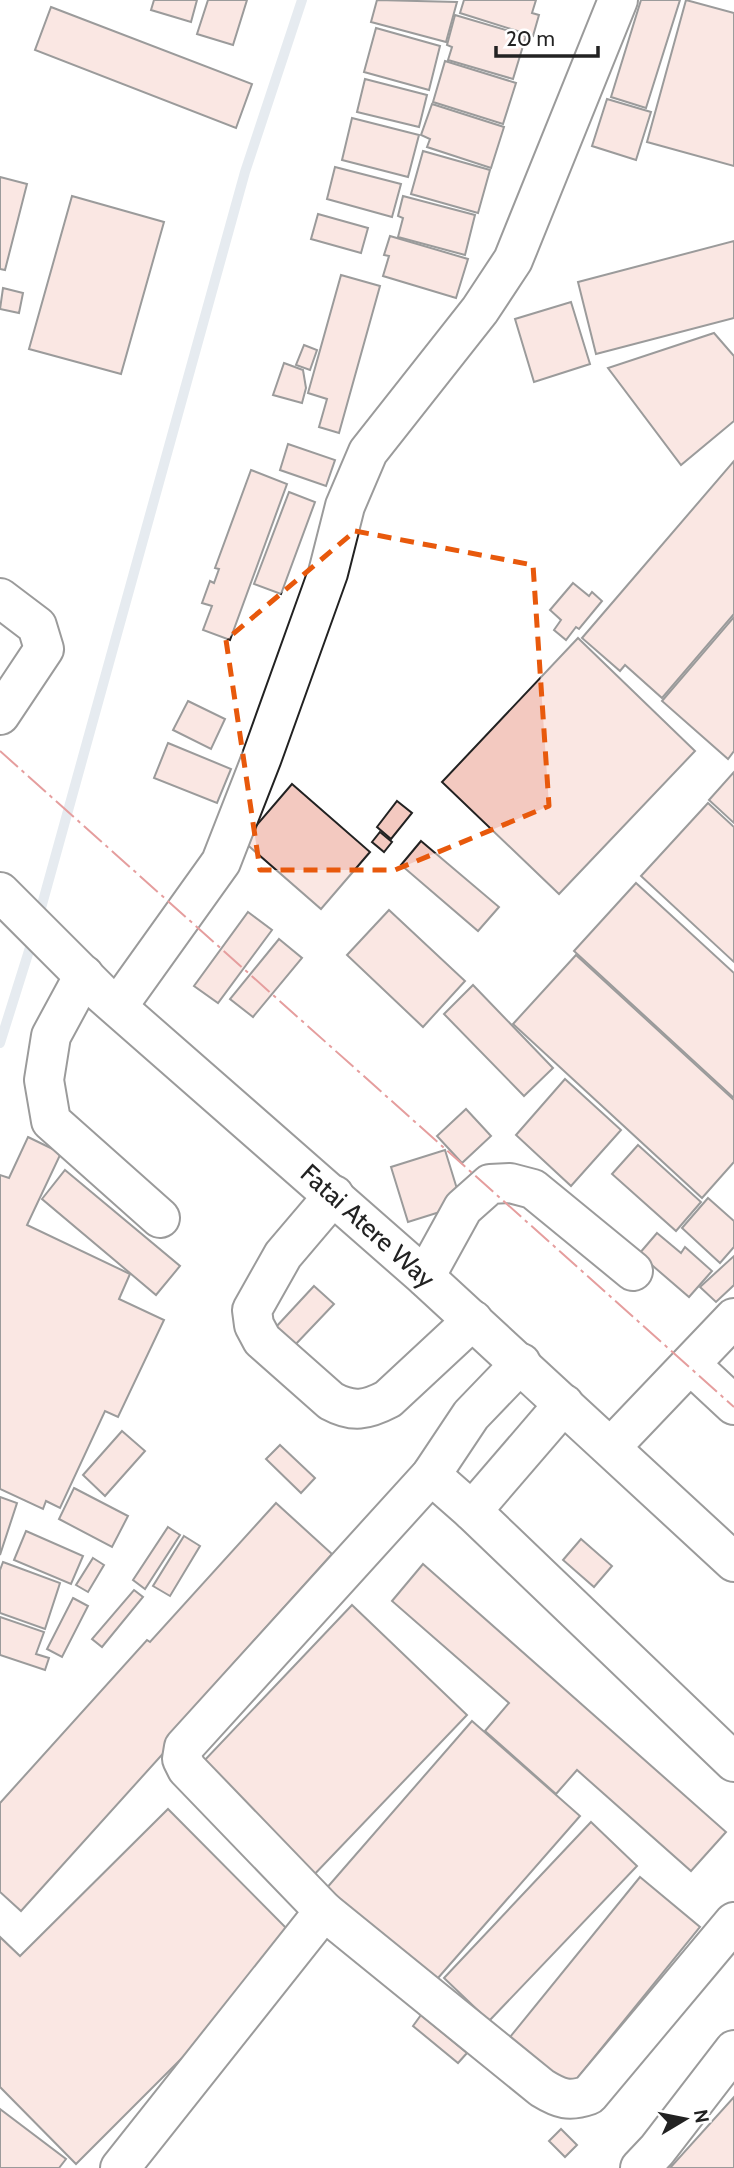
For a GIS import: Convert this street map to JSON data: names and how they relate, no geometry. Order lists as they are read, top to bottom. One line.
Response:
{"streets":{"street":["Fatai Atere Way"]},"scale_bar":"20 m","north":"right"}
